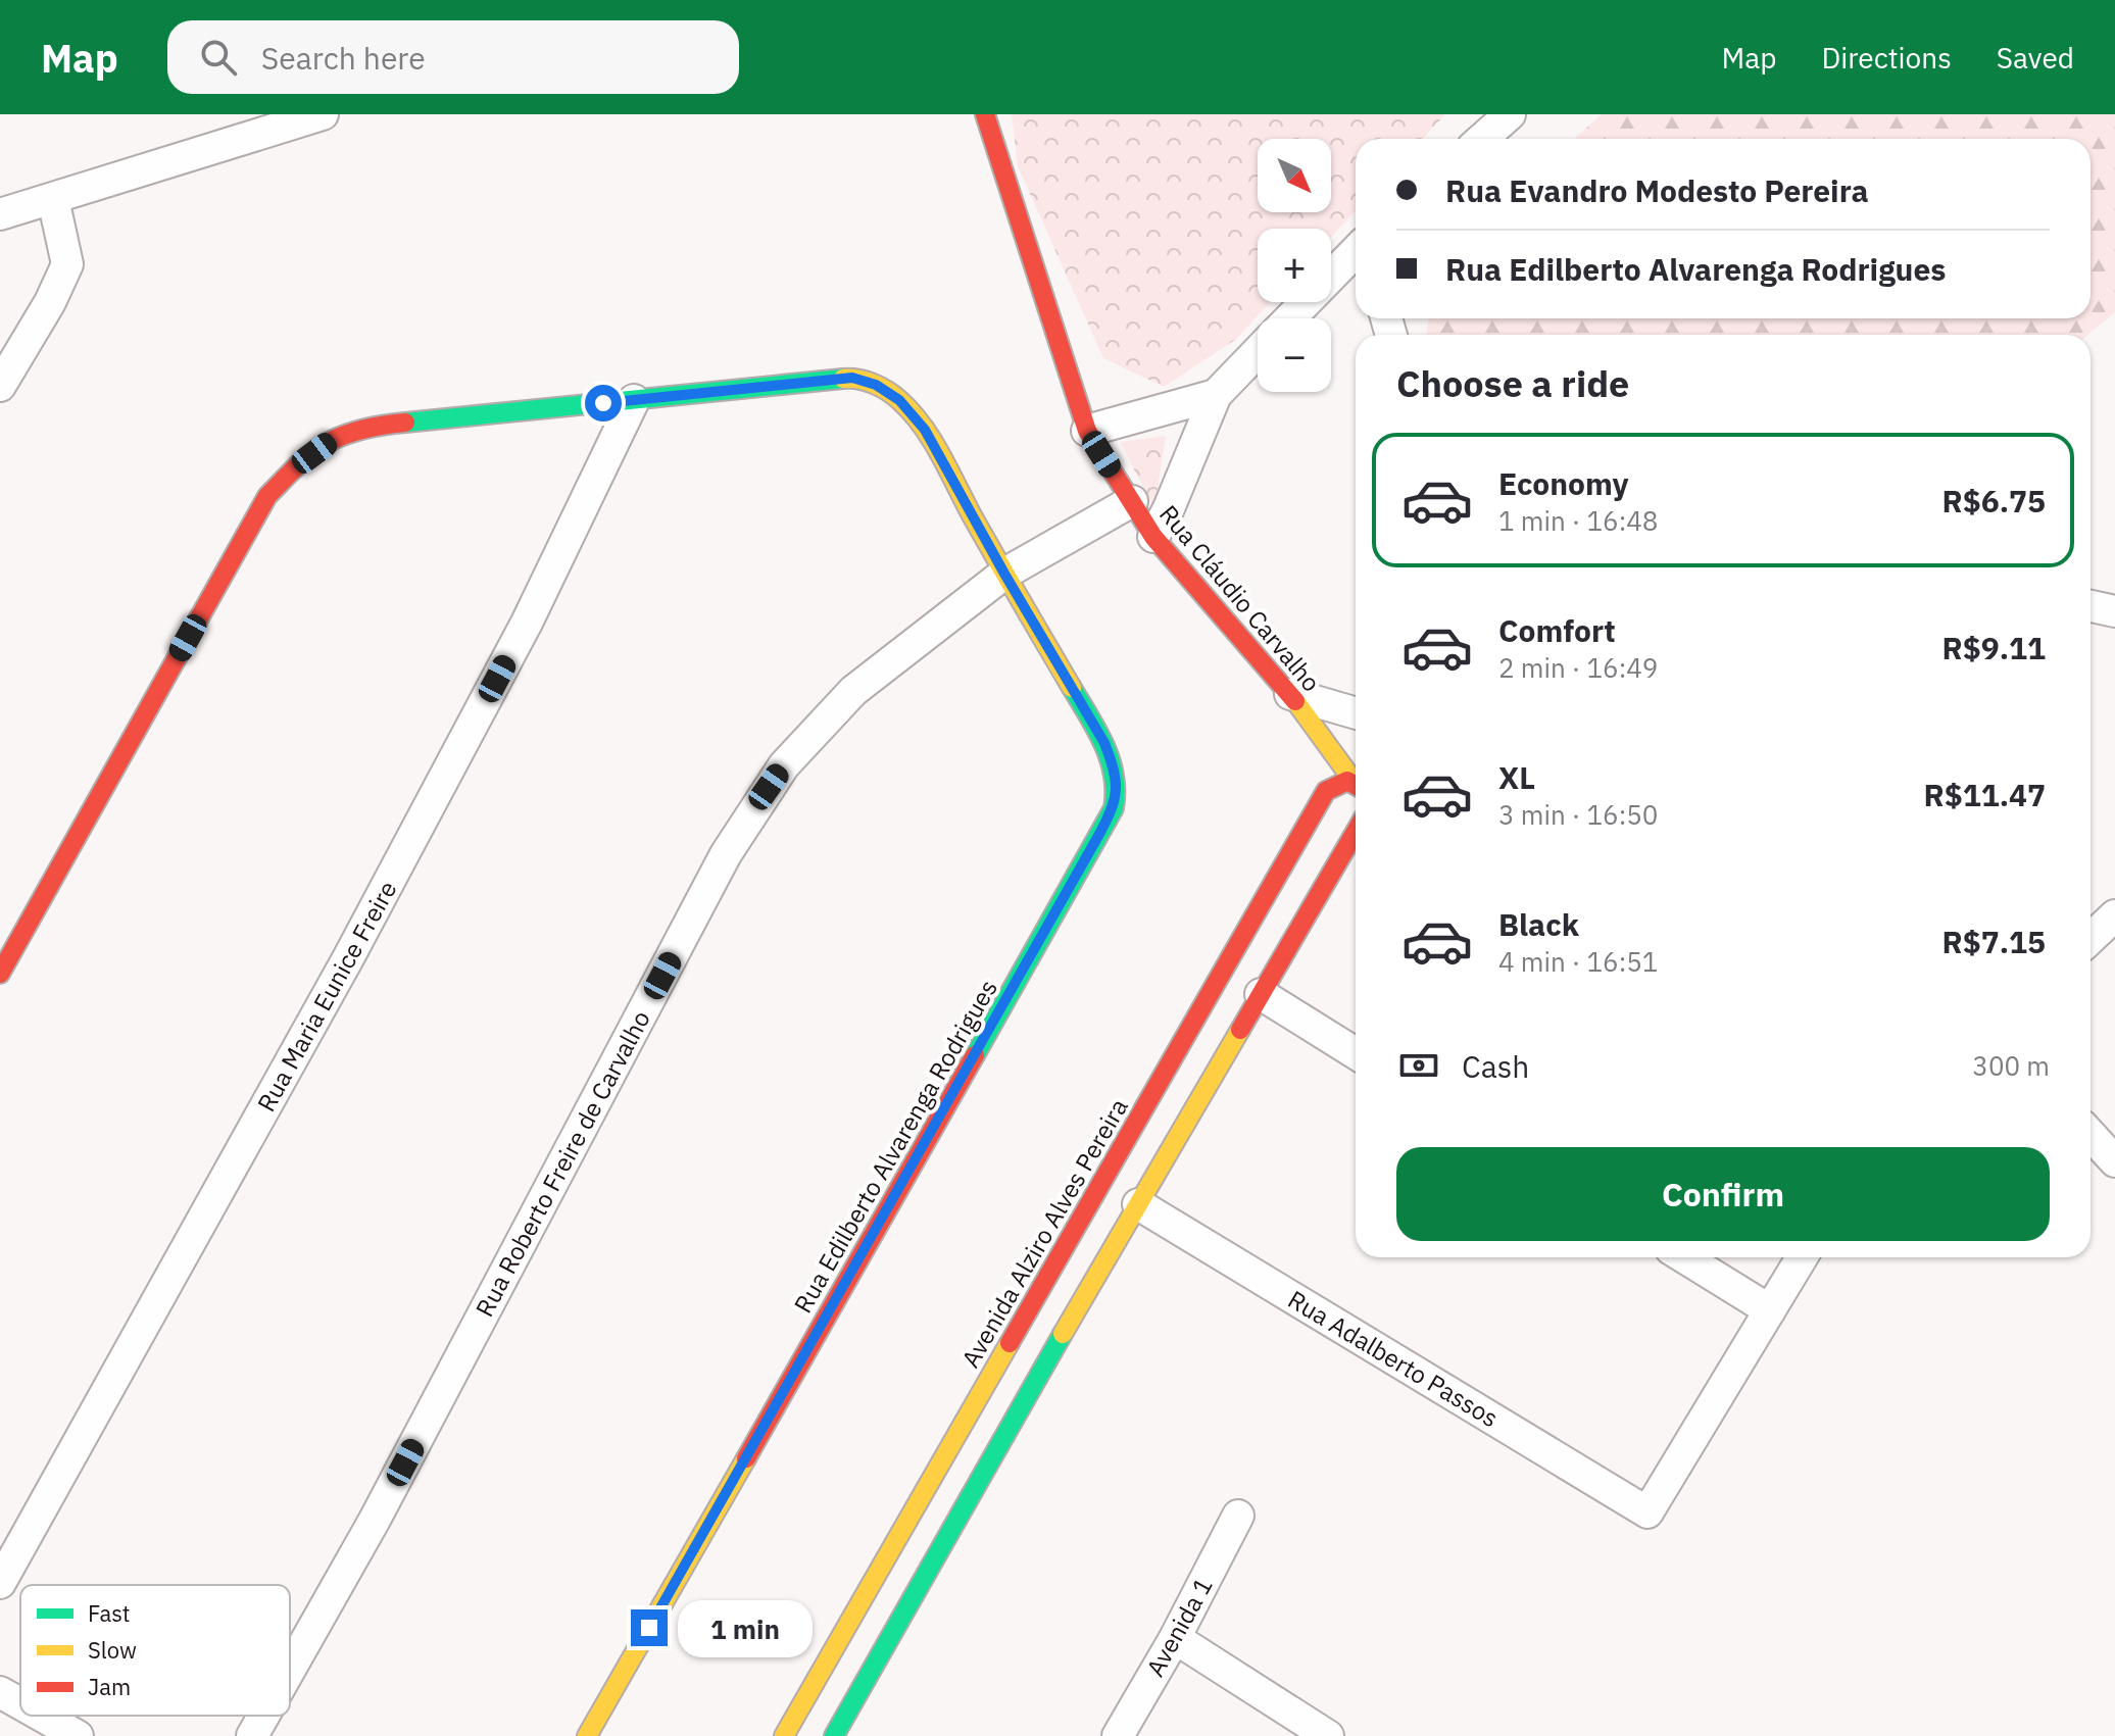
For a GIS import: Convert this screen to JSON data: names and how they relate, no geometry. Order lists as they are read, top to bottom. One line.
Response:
{"streets":{"street":["Rua Cláudio Carvalho","Rua Maria Eunice Freire","Rua Edilberto Alvarenga Rodrigues","Rua Roberto Freire de Carvalho","Avenida Alziro Alves Pereira","Rua Adalberto Passos","Avenida 1"]},"crossings":[["Rua Cláudio Carvalho","Rua Roberto Freire de Carvalho"],["Rua Maria Eunice Freire","Rua Edilberto Alvarenga Rodrigues"],["Rua Edilberto Alvarenga Rodrigues","Rua Roberto Freire de Carvalho"]],"legend":["Fast","Slow","Jam"],"north":"bottom right","page":{"header":"Map","search":"Search here","nav":["Map","Directions","Saved"],"map_buttons":["+","−"],"banner":["Rua Evandro Modesto Pereira","Rua Edilberto Alvarenga Rodrigues"],"heading":"Choose a ride","list":[{"name":"Economy","note":"1 min · 16:48","value":"R$6.75"},{"name":"Comfort","note":"2 min · 16:49","value":"R$9.11"},{"name":"XL","note":"3 min · 16:50","value":"R$11.47"},{"name":"Black","note":"4 min · 16:51","value":"R$7.15"}],"pay":["Cash","300 m"],"buttons":"Confirm","bubble":"1 min"}}
